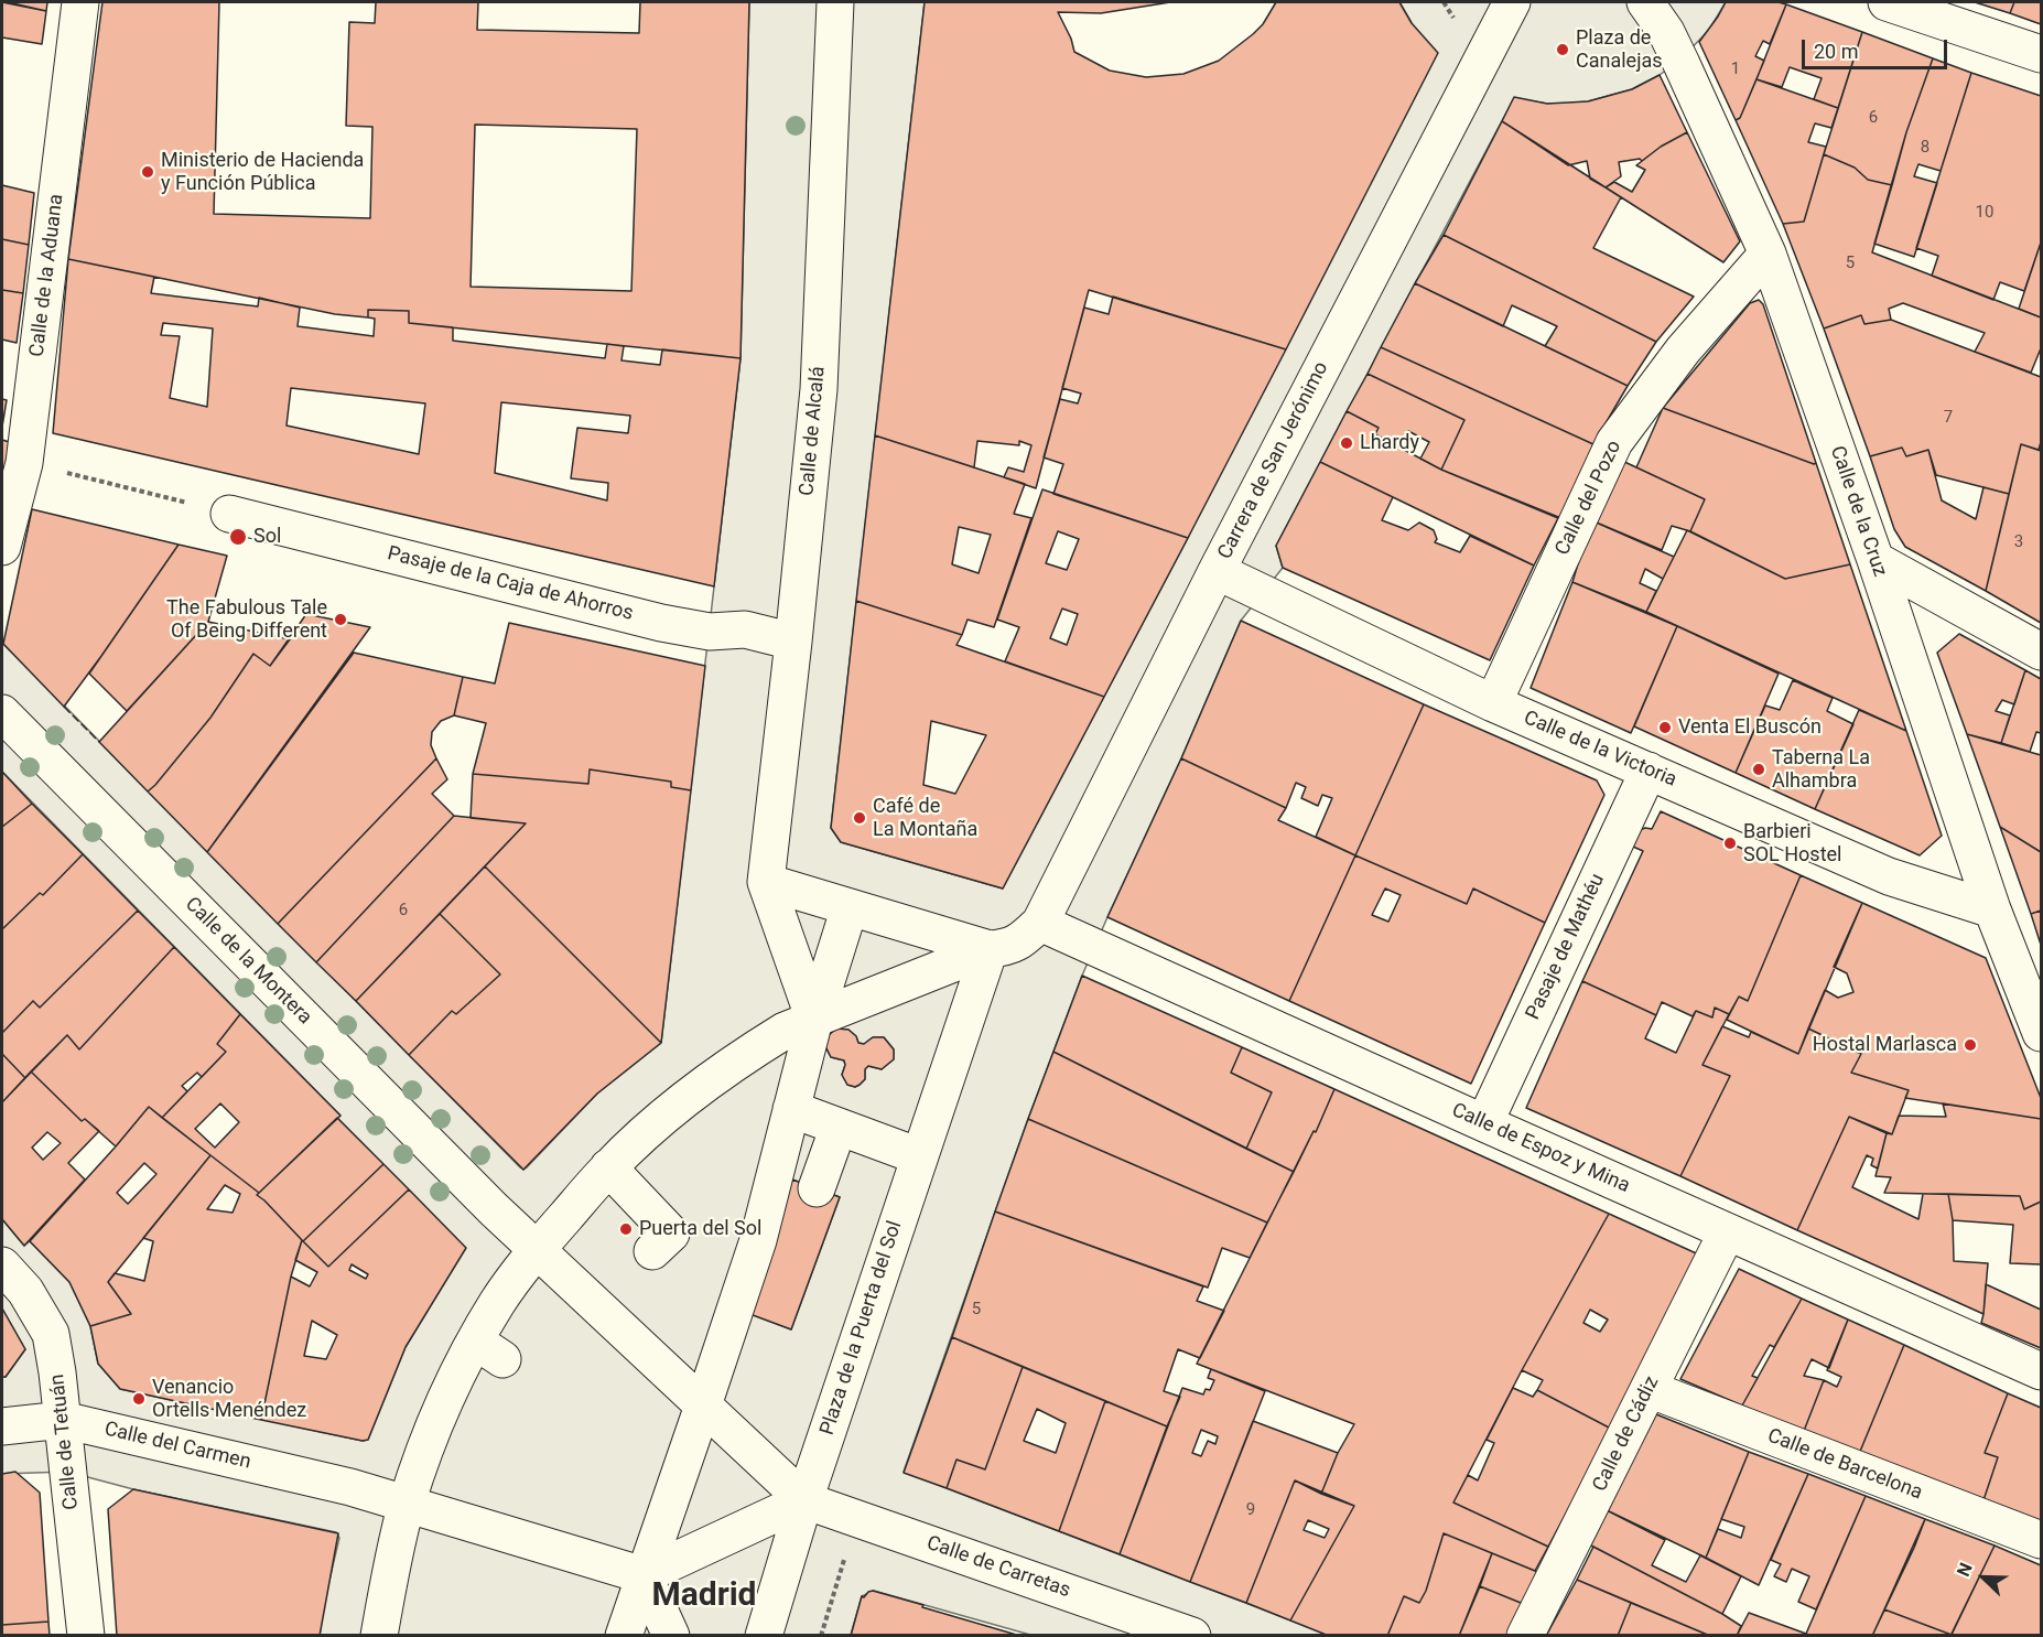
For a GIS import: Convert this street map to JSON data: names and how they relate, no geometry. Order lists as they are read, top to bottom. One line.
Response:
{"streets":{"street":["Calle de la Aduana","Calle de Alcalá","Carrera de San Jerónimo","Calle del Pozo","Calle de la Cruz","Pasaje de la Caja de Ahorros","Calle de la Victoria","Pasaje de Mathéu","Calle de la Montera","Calle de Espoz y Mina","Plaza de la Puerta del Sol","Calle de Cádiz","Calle de Tetuán","Calle del Carmen","Calle de Barcelona","Calle de Carretas"]},"crossings":[["Calle de Alcalá","Pasaje de la Caja de Ahorros"],["Carrera de San Jerónimo","Calle de la Victoria"],["Carrera de San Jerónimo","Calle de Espoz y Mina"],["Calle del Pozo","Calle de la Cruz"],["Calle del Pozo","Calle de la Victoria"],["Calle de la Cruz","Calle de la Victoria"],["Calle de la Victoria","Pasaje de Mathéu"],["Pasaje de Mathéu","Calle de Espoz y Mina"],["Calle de Espoz y Mina","Calle de Cádiz"],["Plaza de la Puerta del Sol","Calle de Carretas"],["Calle de Cádiz","Calle de Barcelona"],["Calle de Tetuán","Calle del Carmen"]],"districts":["Madrid"],"places":["Plaza de Canalejas","Ministerio de Hacienda y Función Pública","Lhardy","Sol","The Fabulous Tale Of Being Different","Venta El Buscón","Taberna La Alhambra","Café de La Montaña","Barbieri SOL Hostel","Hostal Marlasca","Puerta del Sol","Venancio Ortells Menéndez"],"house_numbers":["1","6","8","10","5","7","3","6","5","9"],"scale_bar":"20 m","north":"top left"}
